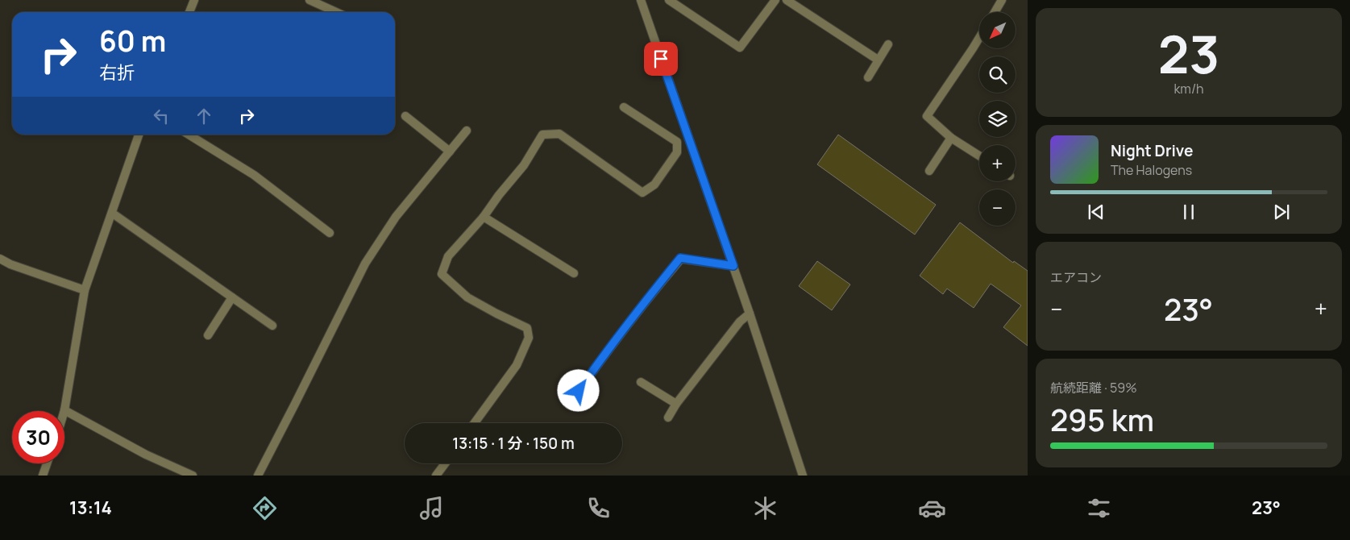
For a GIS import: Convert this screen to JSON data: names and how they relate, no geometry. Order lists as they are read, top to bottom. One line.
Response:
{"north":"bottom left","page":{"tile":[["23","km/h"],"エアコン",["航続距離 · 59%","295 km"]],"map_buttons":["+","−"],"turn":["60 m","右折"],"song":["Night Drive","The Halogens"],"heat":["−","23°","+"],"limit":"30","trip":"13:15 · 1 分 · 150 m","tabs":["13:14","23°"]}}
